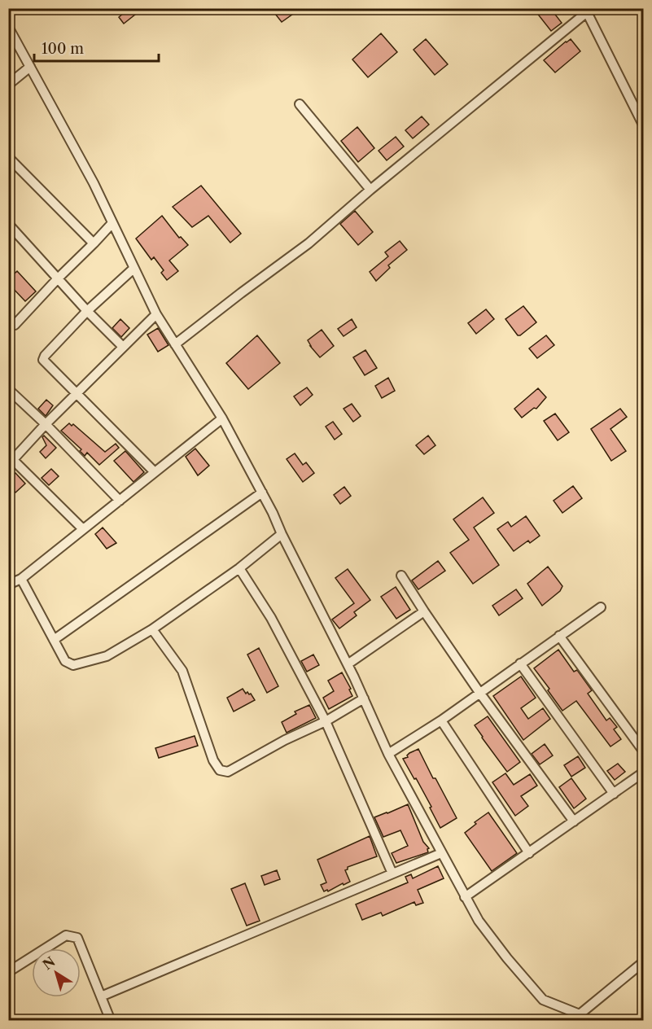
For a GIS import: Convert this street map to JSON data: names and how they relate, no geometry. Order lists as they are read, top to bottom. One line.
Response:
{"scale_bar":"100 m","north":"top left"}
